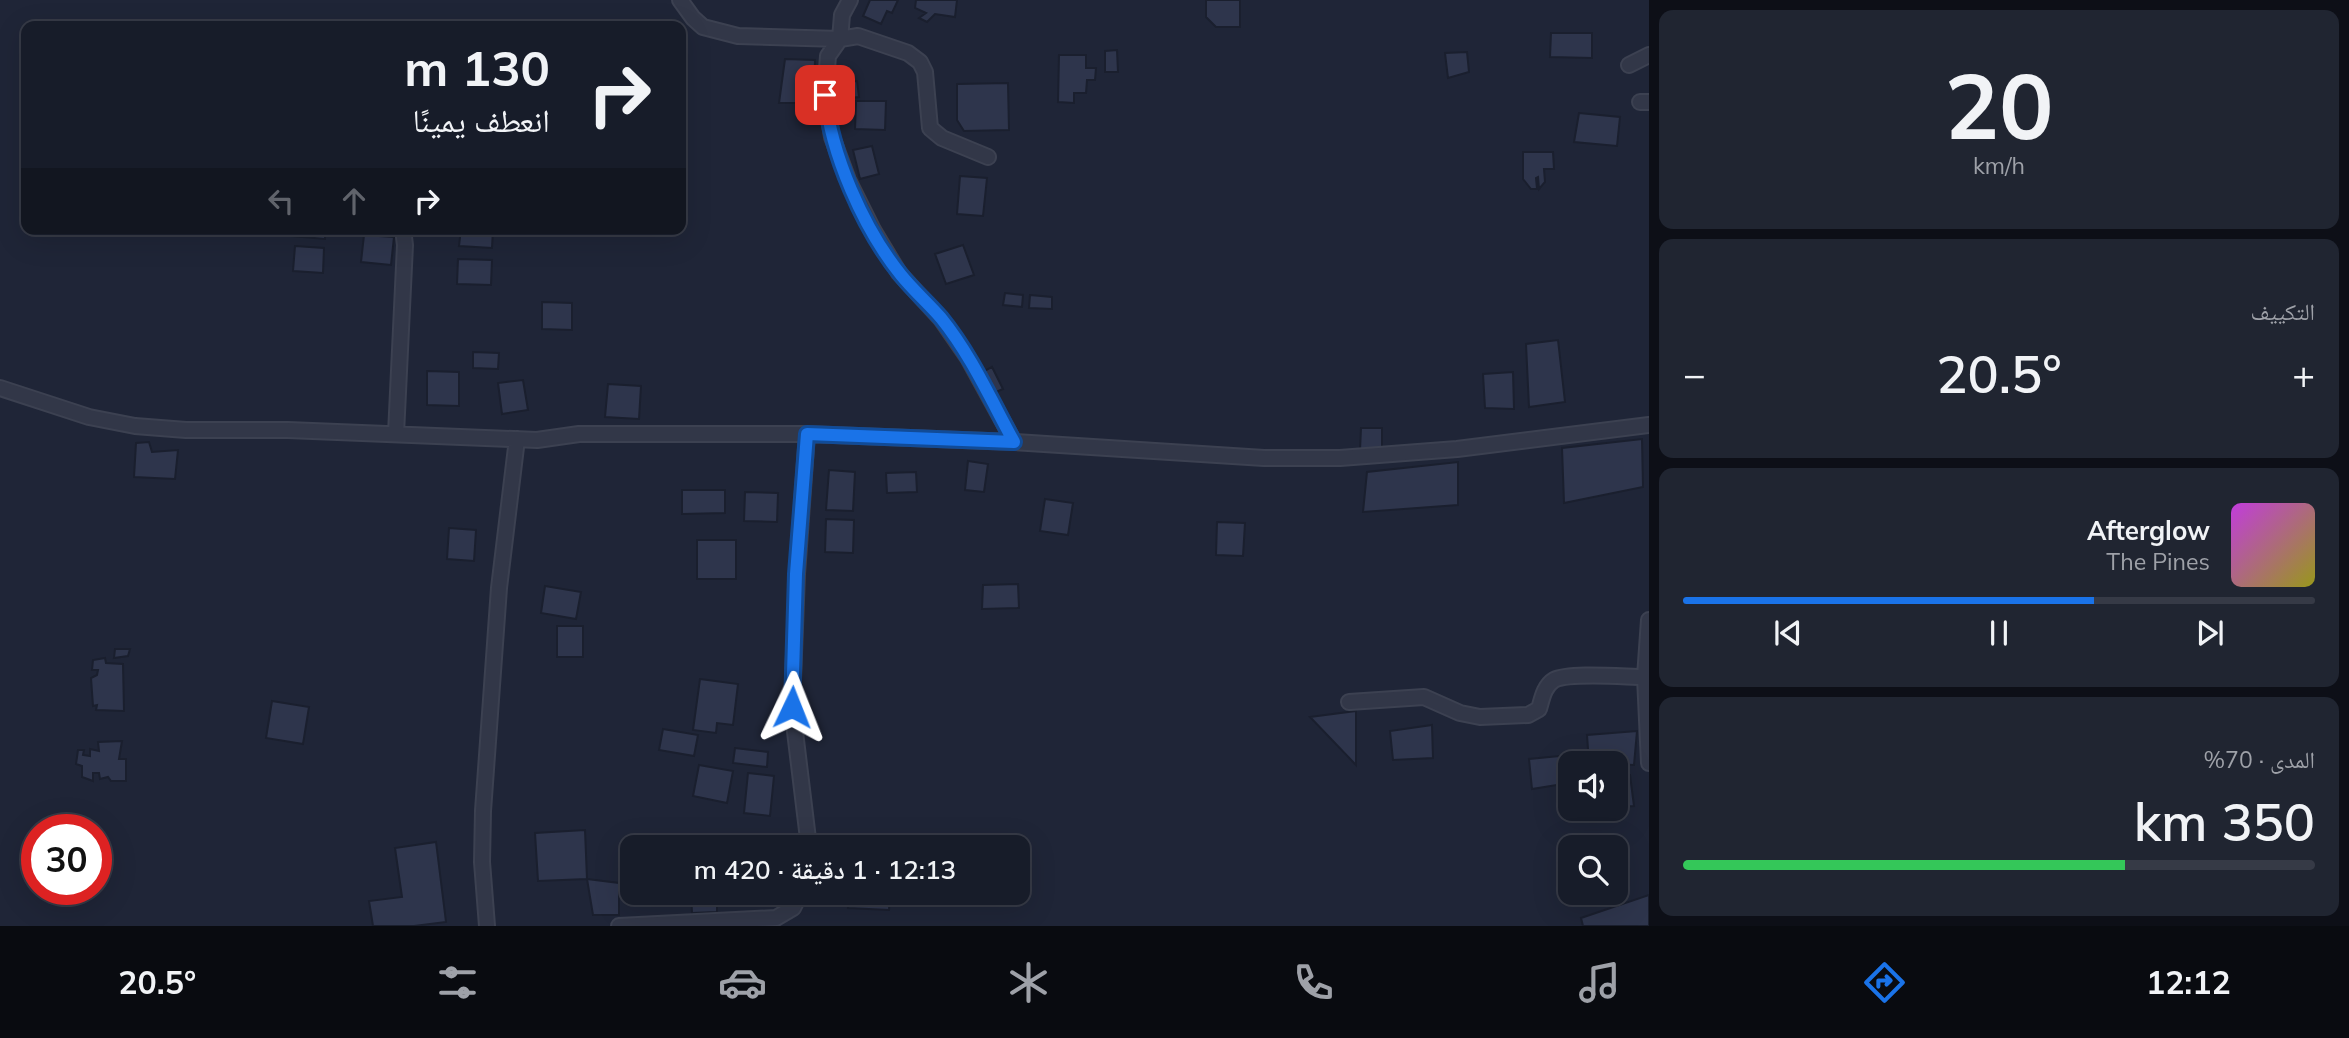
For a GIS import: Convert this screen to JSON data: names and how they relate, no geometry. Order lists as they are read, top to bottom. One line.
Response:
{"page":{"tile":[["20","km/h"],"التكييف",["المدى · 70%","350 km"]],"turn":["130 m","انعطف يمينًا"],"heat":["−","20.5°","+"],"song":["Afterglow","The Pines"],"limit":"30","trip":"12:13 · 1 دقيقة · 420 m","tabs":["12:12","20.5°"]}}
